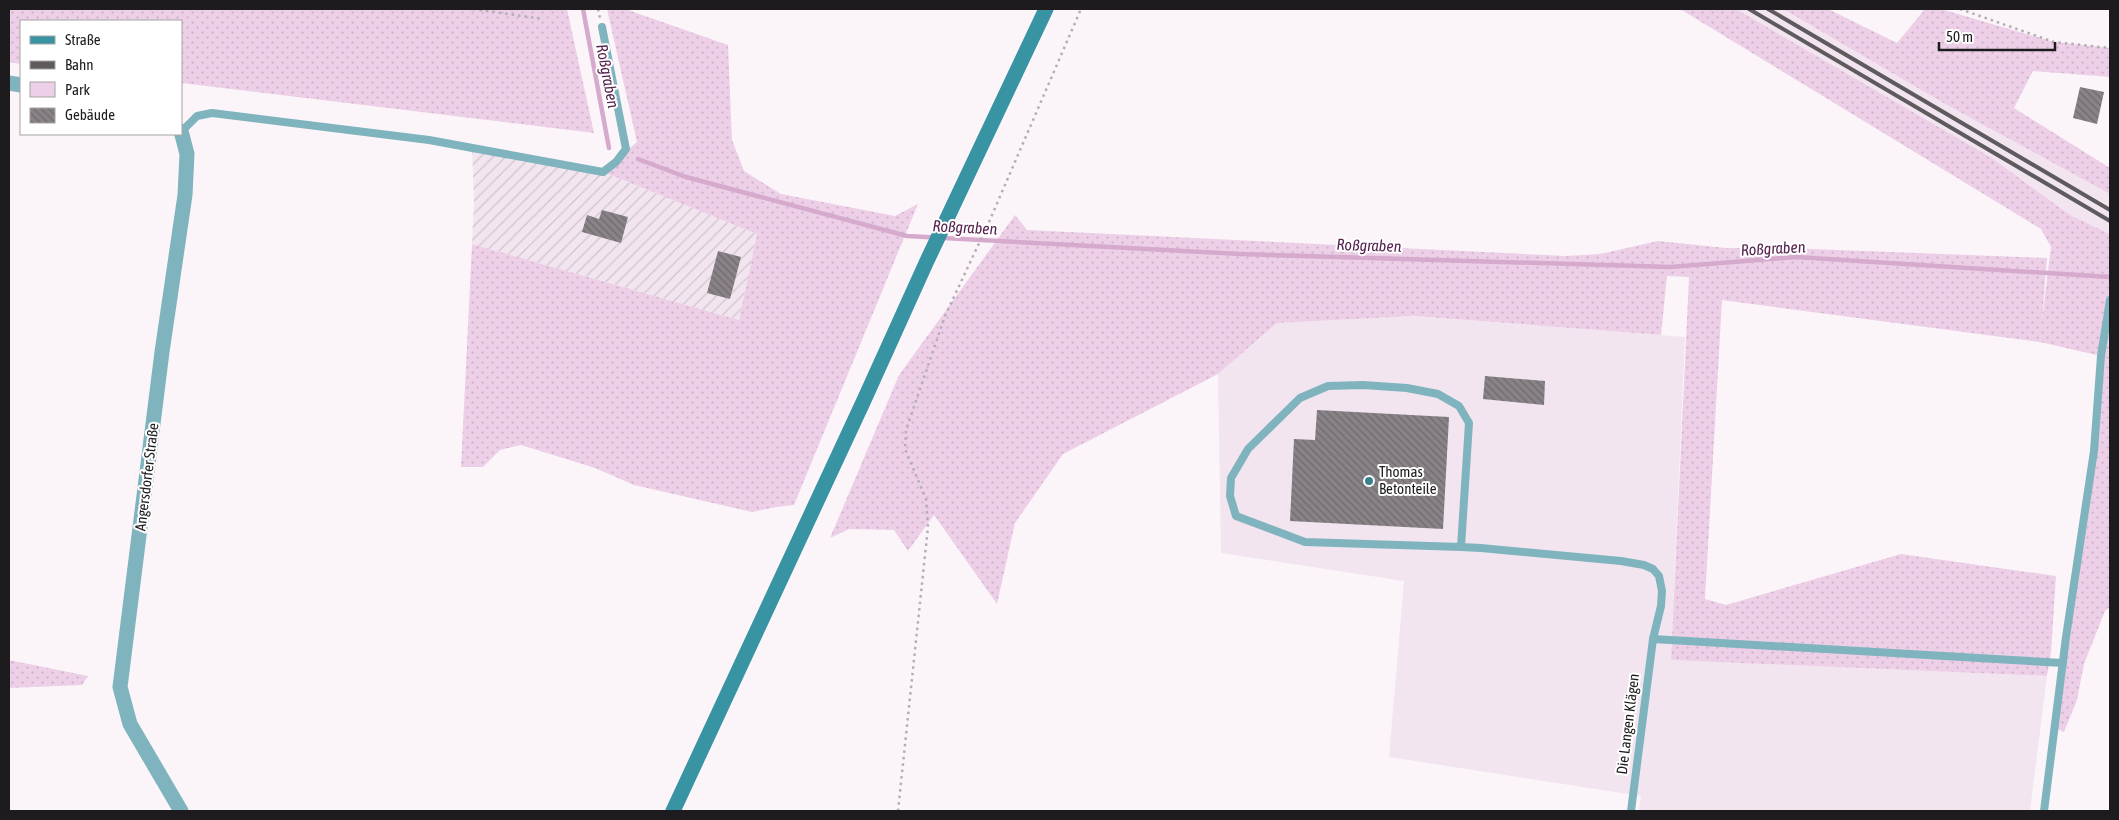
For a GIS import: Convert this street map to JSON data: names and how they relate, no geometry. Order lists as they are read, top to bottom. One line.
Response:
{"streets":{"street":["Angersdorfer Straße"],"lane":["Die Langen Klägen"]},"water":["Roßgraben"],"places":["Thomas Betonteile"],"legend":["Straße","Bahn","Park","Gebäude"],"scale_bar":"50 m"}
